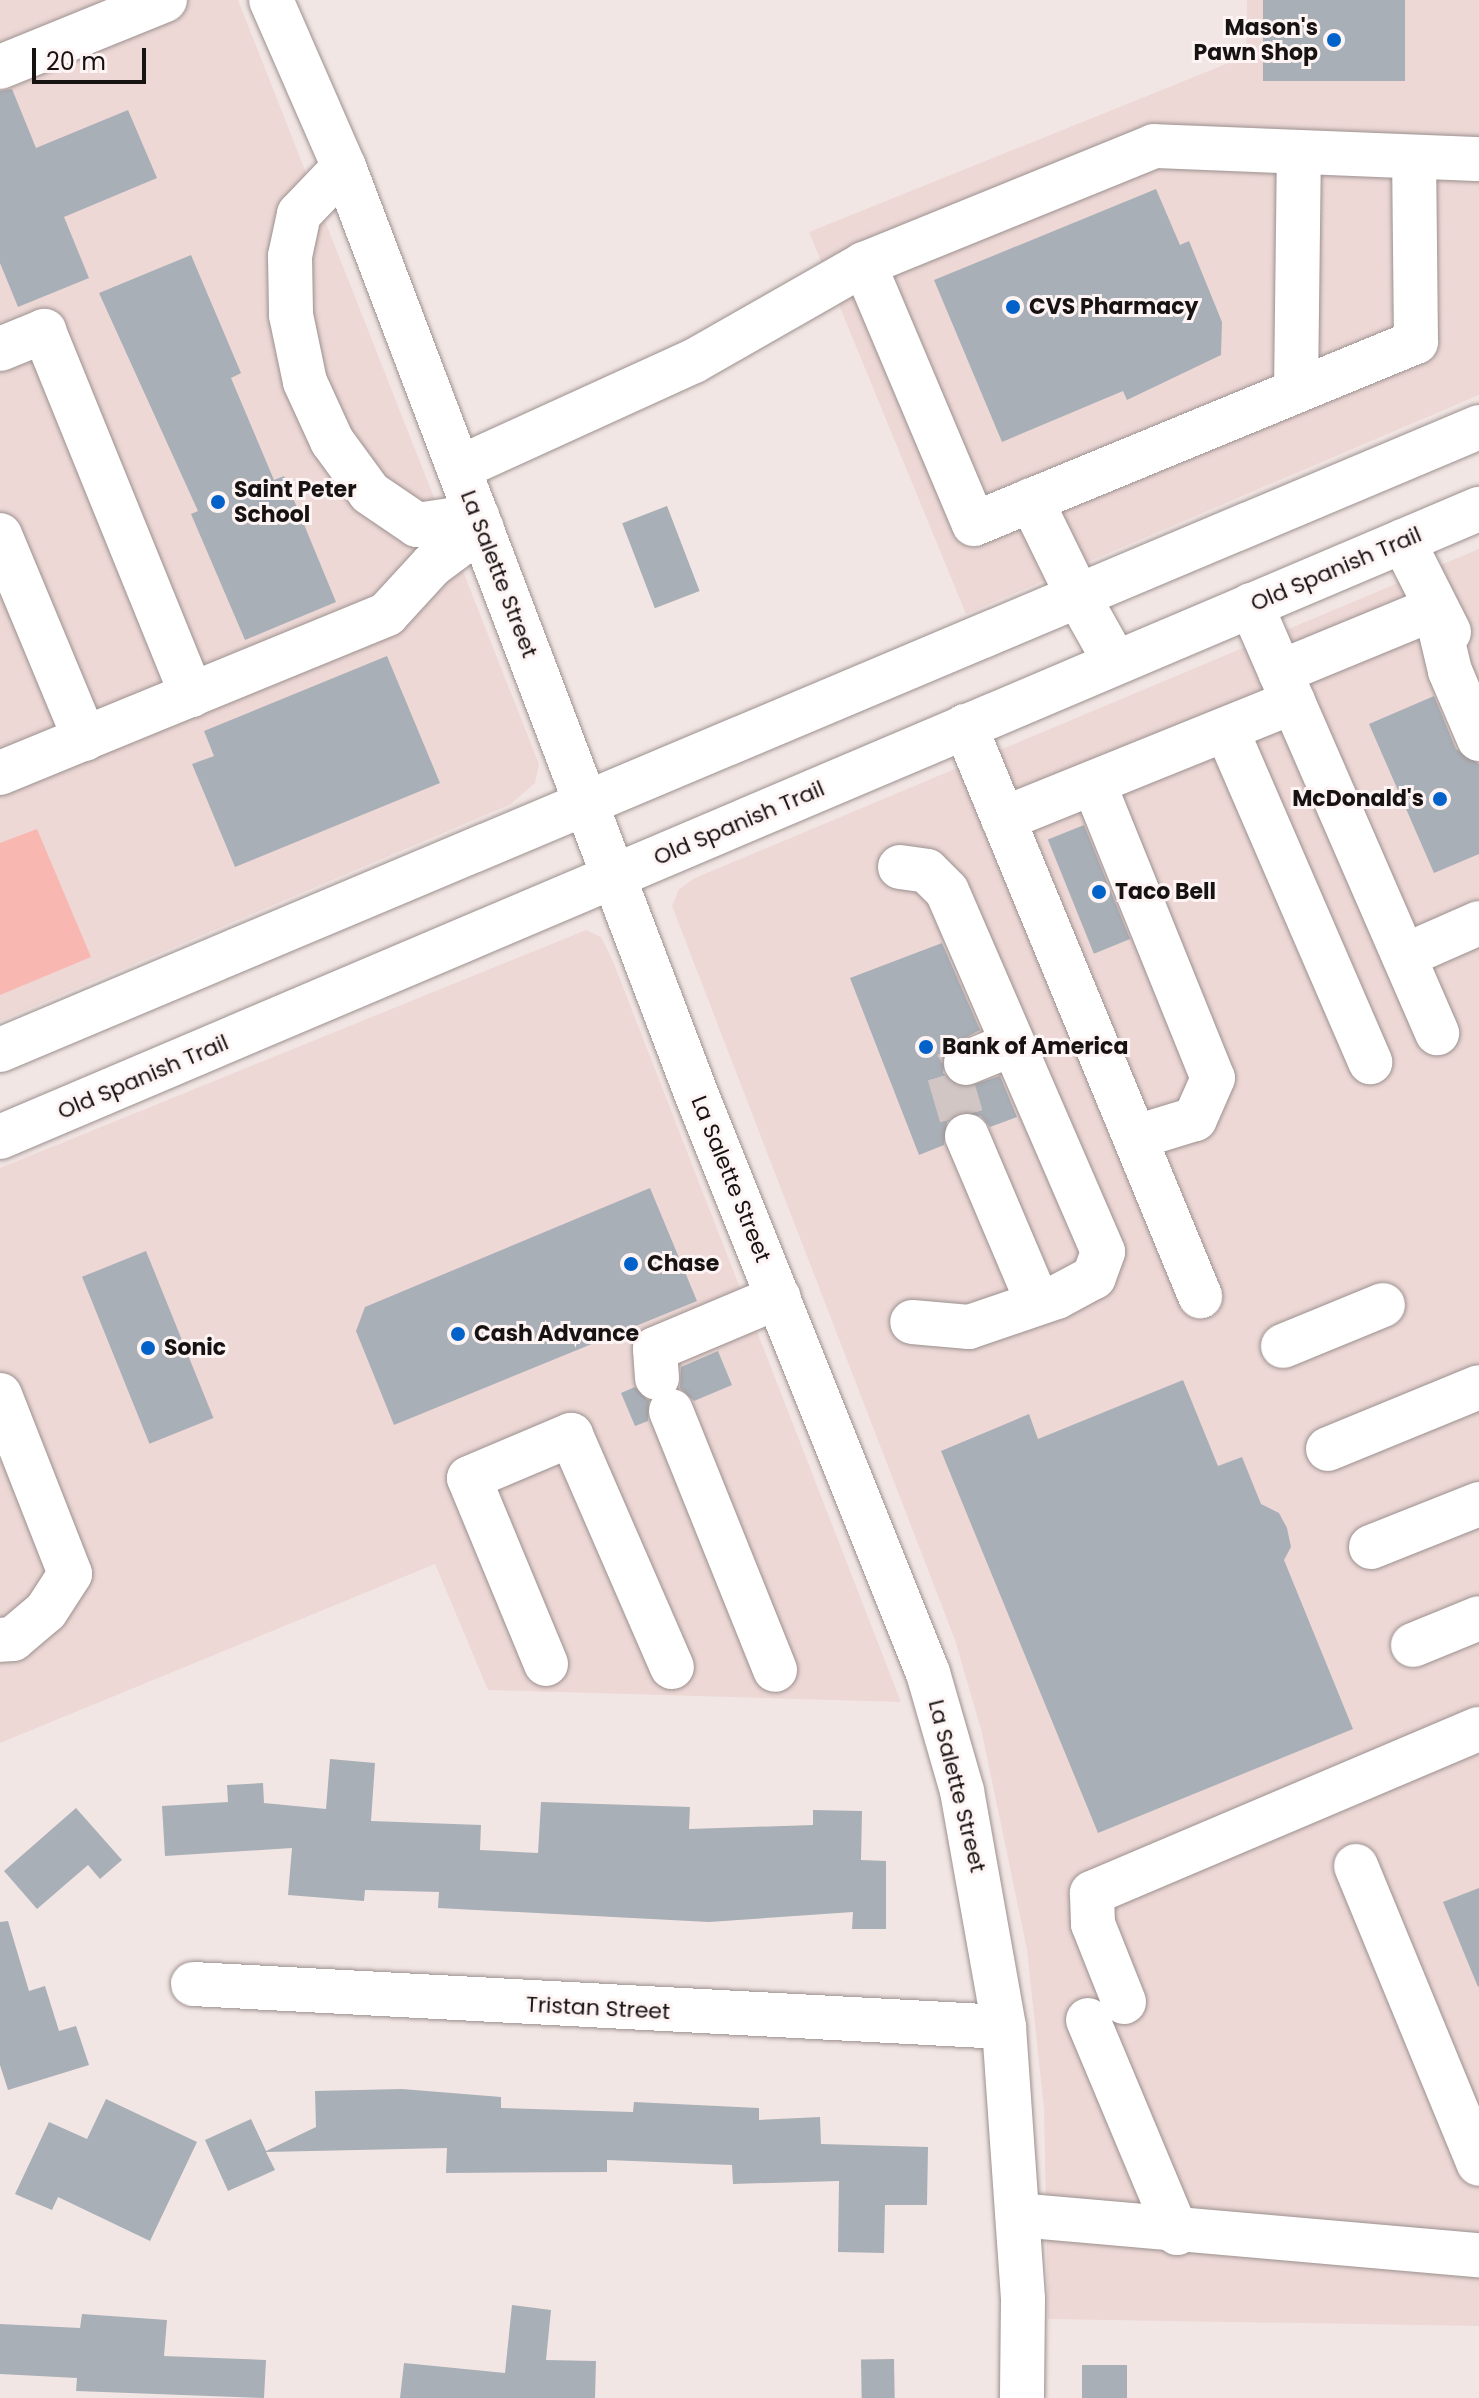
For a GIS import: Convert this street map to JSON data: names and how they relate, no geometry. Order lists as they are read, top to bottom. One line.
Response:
{"streets":{"street":["Old Spanish Trail","La Salette Street","Tristan Street"]},"crossings":[["Old Spanish Trail","La Salette Street"],["La Salette Street","Tristan Street"]],"places":["Mason's Pawn Shop","CVS Pharmacy","Saint Peter School","McDonald's","Taco Bell","Bank of America","Chase","Cash Advance","Sonic"],"scale_bar":"20 m"}
